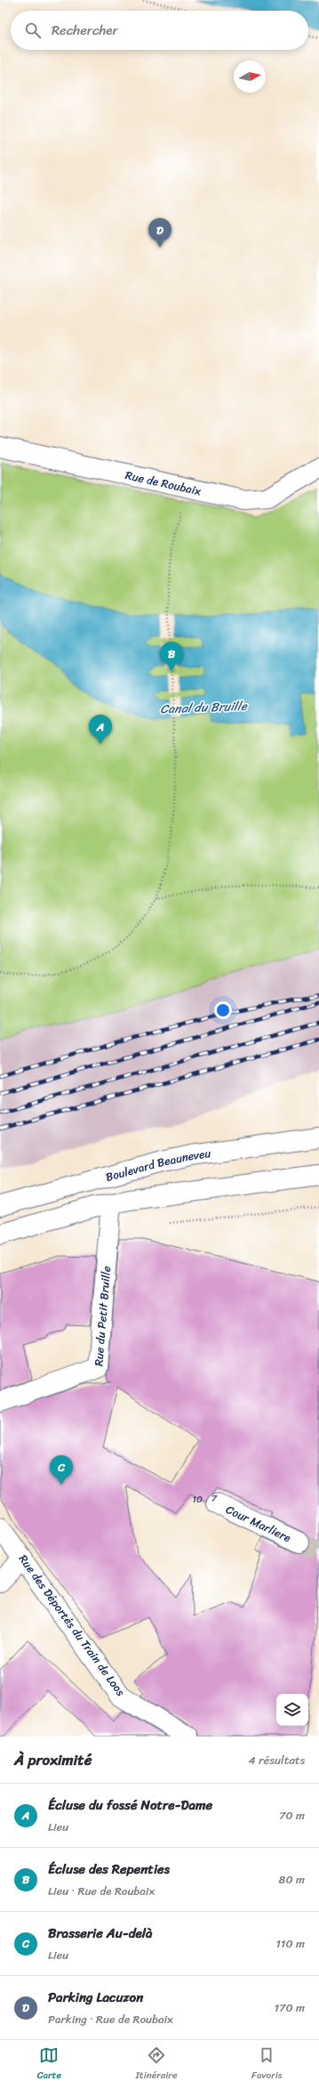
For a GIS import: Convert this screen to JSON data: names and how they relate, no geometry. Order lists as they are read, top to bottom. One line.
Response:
{"streets":{"street":["Rue de Roubaix","Boulevard Beauneveu","Rue du Petit Bruille","Cour Marliere","Rue des Déportés du Train de Loos"]},"water":["Canal du Bruille"],"house_numbers":["7","10"],"north":"right","page":{"search":"Rechercher","pins":["D","B","A","C"],"heading":["À proximité","4 résultats"],"list":[{"mark":"A","name":"Écluse du fossé Notre-Dame","note":"Lieu","value":"70 m"},{"mark":"B","name":"Écluse des Repenties","note":"Lieu · Rue de Roubaix","value":"80 m"},{"mark":"C","name":"Brasserie Au-delà","note":"Lieu","value":"110 m"},{"mark":"D","name":"Parking Lacuzon","note":"Parking · Rue de Roubaix","value":"170 m"}],"nav":["Carte","Itinéraire","Favoris"]}}
